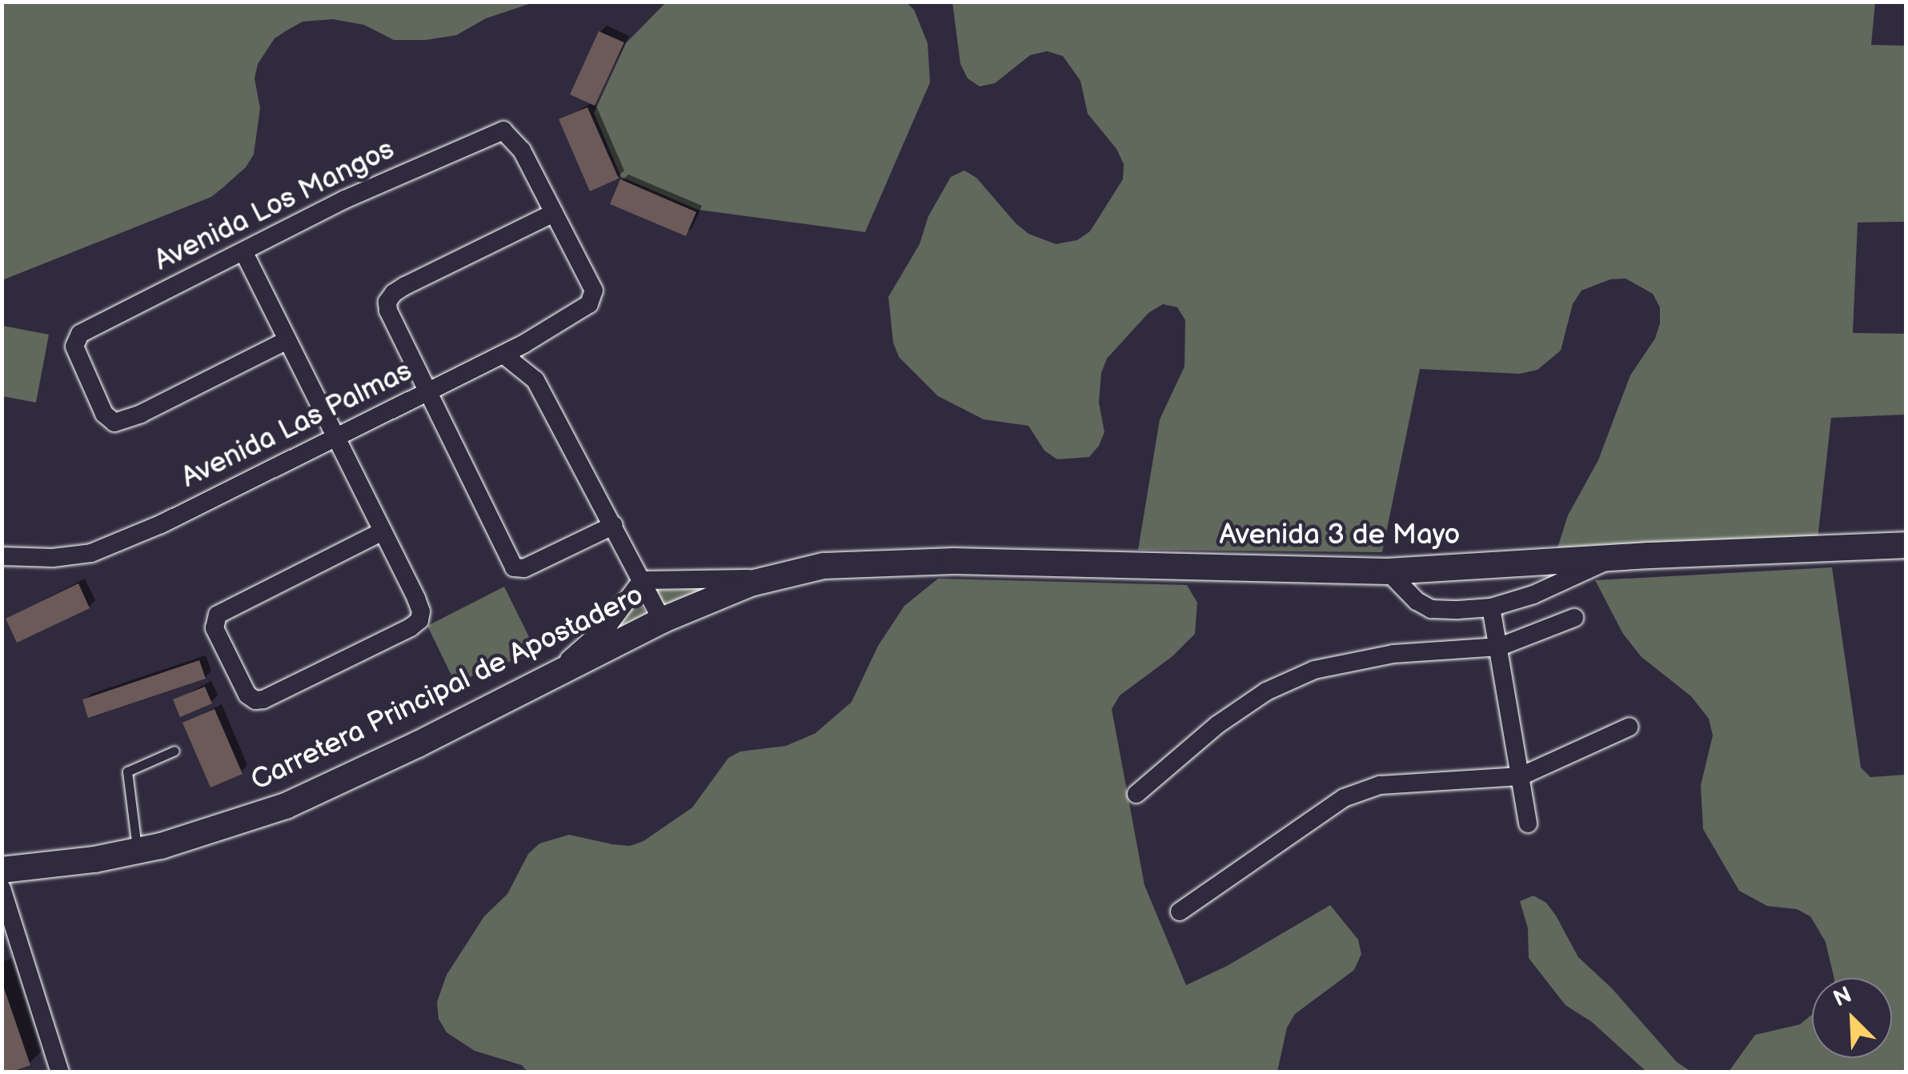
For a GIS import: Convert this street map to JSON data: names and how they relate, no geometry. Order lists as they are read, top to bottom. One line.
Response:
{"streets":{"street":["Avenida Los Mangos","Avenida Las Palmas","Avenida 3 de Mayo","Carretera Principal de Apostadero"]},"crossings":[["Avenida Los Mangos","Avenida Las Palmas"],["Avenida 3 de Mayo","Carretera Principal de Apostadero"]],"north":"top left"}
